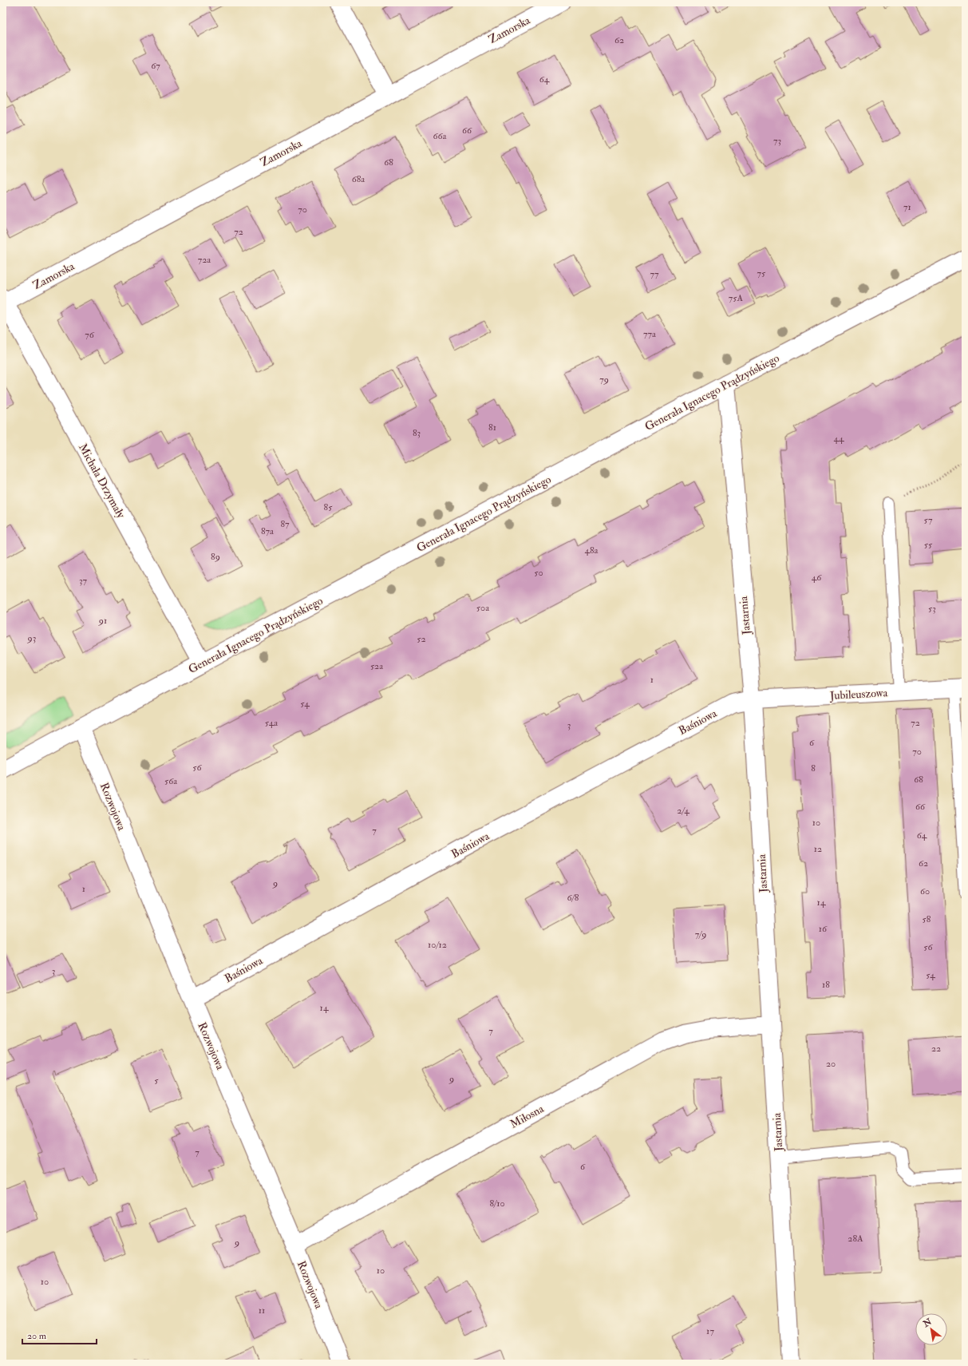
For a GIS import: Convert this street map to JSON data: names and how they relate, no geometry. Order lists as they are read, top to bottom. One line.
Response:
{"streets":{"street":["Zamorska","Generała Ignacego Prądzyńskiego","Michała Drzymały","Jastarnia","Jubileuszowa","Baśniowa","Rozwojowa","Miłosna"]},"crossings":[["Zamorska","Michała Drzymały"],["Generała Ignacego Prądzyńskiego","Michała Drzymały"],["Generała Ignacego Prądzyńskiego","Jastarnia"],["Generała Ignacego Prądzyńskiego","Rozwojowa"],["Jastarnia","Jubileuszowa"],["Jastarnia","Baśniowa"],["Jastarnia","Miłosna"],["Jubileuszowa","Baśniowa"],["Baśniowa","Rozwojowa"],["Rozwojowa","Miłosna"]],"house_numbers":["62","67","64","66","66a","73","68","68a","71","70","72","72a","75","77","75A","77a","76","79","81","83","44","85","57","87","87a","55","48a","89","50","46","37","50a","53","91","93","52","52a","1","54","54a","72","3","6","70","56","8","68","56a","66","2/4","10","7","64","12","62","9","1","60","6/8","14","58","16","7/9","10/12","56","3","54","18","14","7","22","20","9","5","7","6","8/10","28A","9","10","10","11","17"],"scale_bar":"20 m","north":"top left"}
